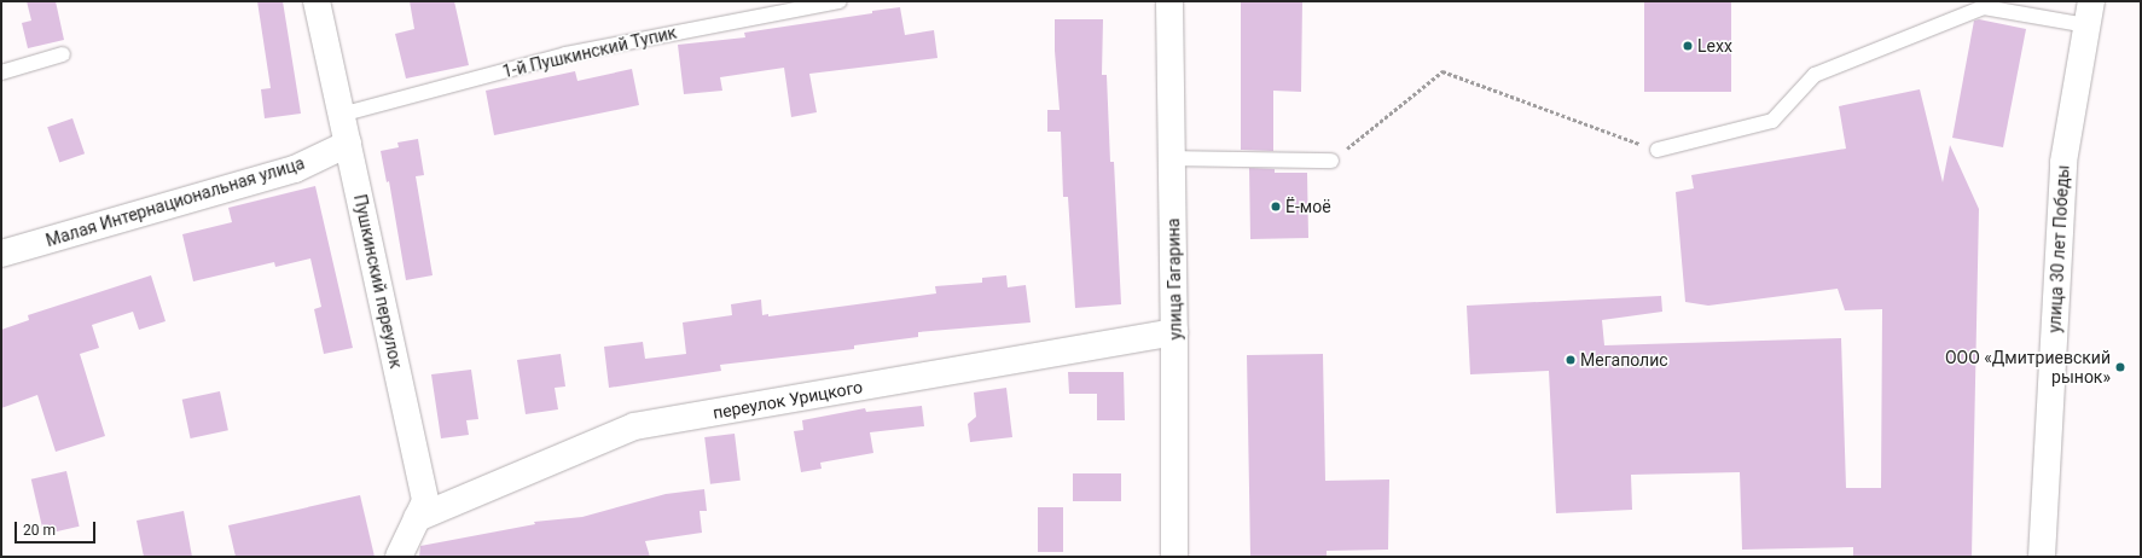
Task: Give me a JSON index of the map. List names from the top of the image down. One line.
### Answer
{"streets":{"street":["Малая Интернациональная улица","улица 30 лет Победы","улица Гагарина","Пушкинский переулок","переулок Урицкого"],"lane":["1-й Пушкинский Тупик"]},"crossings":[["1-й Пушкинский Тупик","Пушкинский переулок"],["Малая Интернациональная улица","Пушкинский переулок"],["улица Гагарина","переулок Урицкого"],["Пушкинский переулок","переулок Урицкого"]],"places":["Lexx","Ё-моё","Мегаполис","ООО «Дмитриевский рынок»"],"scale_bar":"20 m"}
